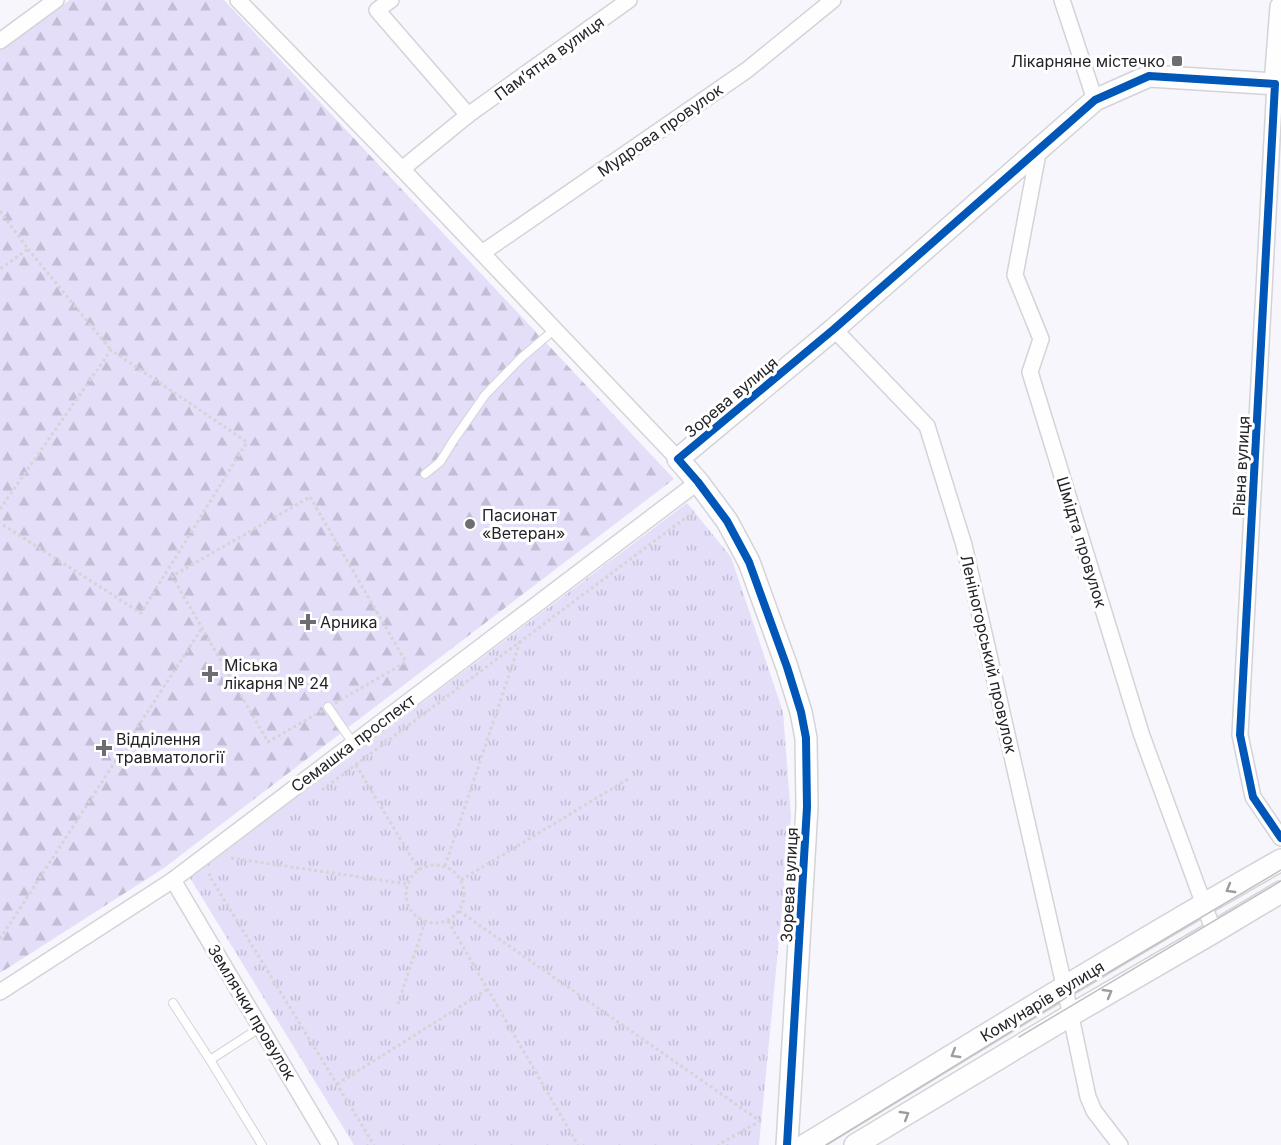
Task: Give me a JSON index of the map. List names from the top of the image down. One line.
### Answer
{"streets":{"street":["Пам’ятна вулиця","Мудрова провулок","Зорева вулиця","Рівна вулиця","Шмідта провулок","Леніногорський провулок","Семашка проспект","Комунарів вулиця","Землячки провулок"]},"crossings":[["Зорева вулиця","Рівна вулиця"],["Зорева вулиця","Шмідта провулок"],["Зорева вулиця","Леніногорський провулок"],["Зорева вулиця","Семашка проспект"],["Шмідта провулок","Комунарів вулиця"],["Леніногорський провулок","Комунарів вулиця"],["Семашка проспект","Землячки провулок"]],"places":{"transit":["Лікарняне містечко"],"other":["Пасионат «Ветеран»"],"health":["Арника","Міська лікарня № 24","Відділення травматології"]}}
